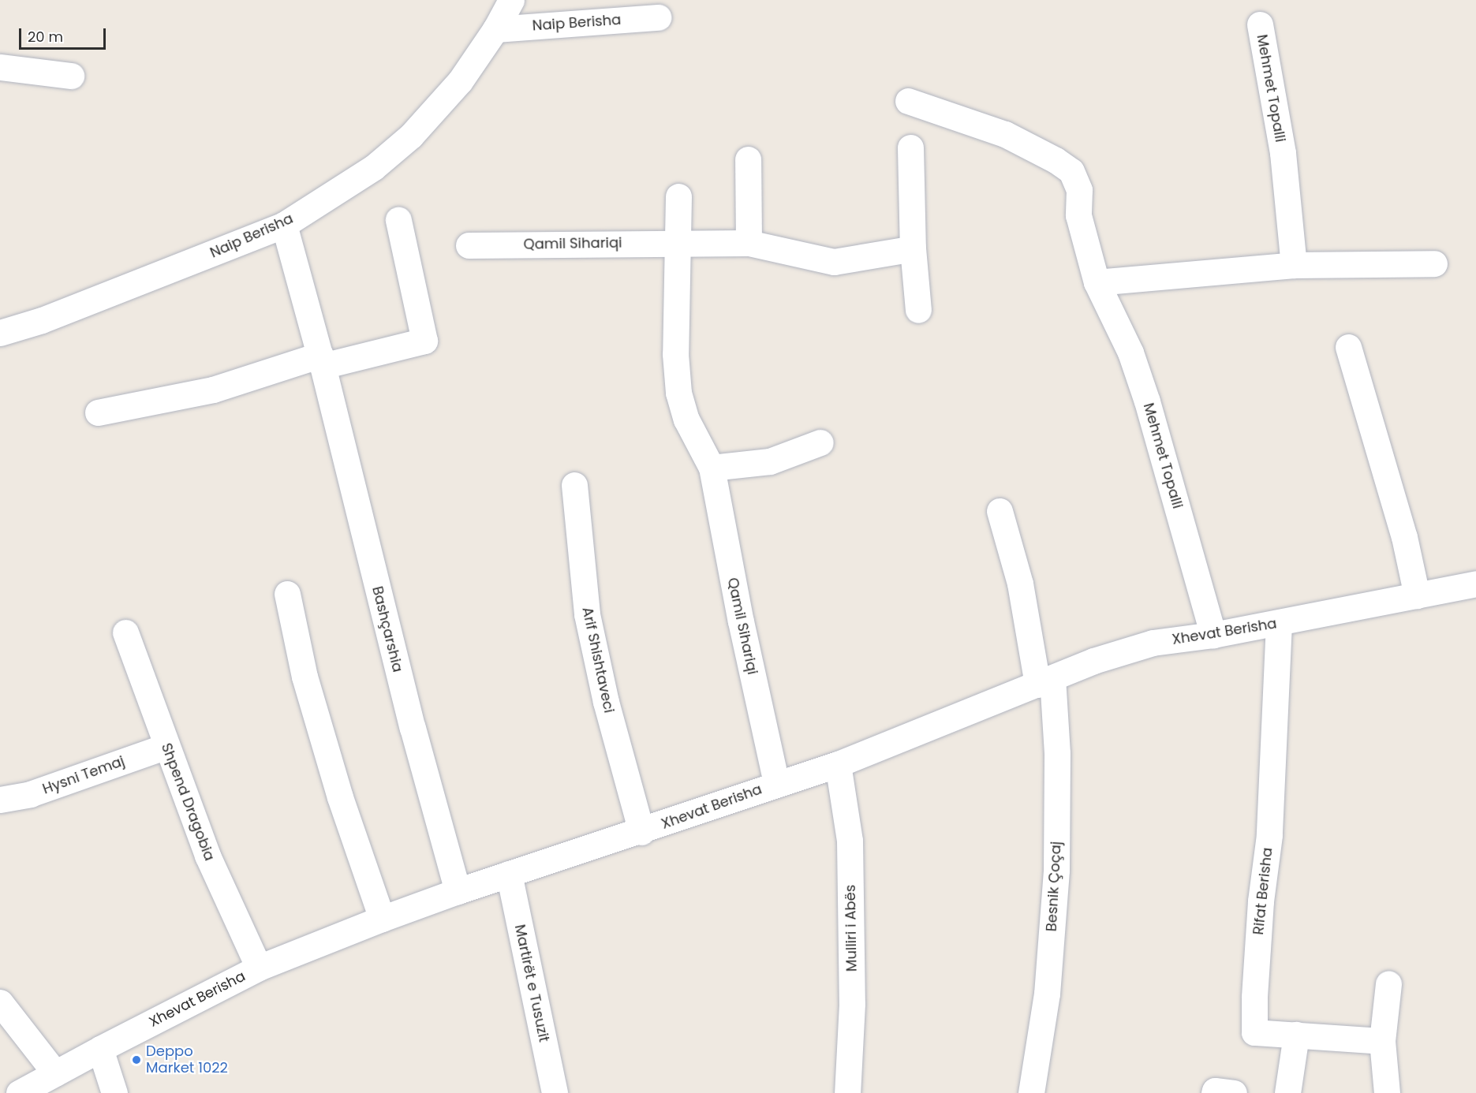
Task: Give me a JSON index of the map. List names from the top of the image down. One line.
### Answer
{"streets":{"street":["Naip Berisha","Mehmet Topalli","Qamil Sihariqi","Bashçarshia","Xhevat Berisha","Arif Shishtaveci","Hysni Temaj","Shpend Dragobia","Besnik Çoçaj","Rifat Berisha","Mulliri i Abës","Martirët e Tusuzit"]},"crossings":[["Naip Berisha","Bashçarshia"],["Mehmet Topalli","Xhevat Berisha"],["Qamil Sihariqi","Xhevat Berisha"],["Bashçarshia","Xhevat Berisha"],["Xhevat Berisha","Arif Shishtaveci"],["Xhevat Berisha","Shpend Dragobia"],["Xhevat Berisha","Besnik Çoçaj"],["Xhevat Berisha","Rifat Berisha"],["Xhevat Berisha","Mulliri i Abës"],["Xhevat Berisha","Martirët e Tusuzit"],["Hysni Temaj","Shpend Dragobia"]],"places":["Deppo Market 1022"],"scale_bar":"20 m"}
